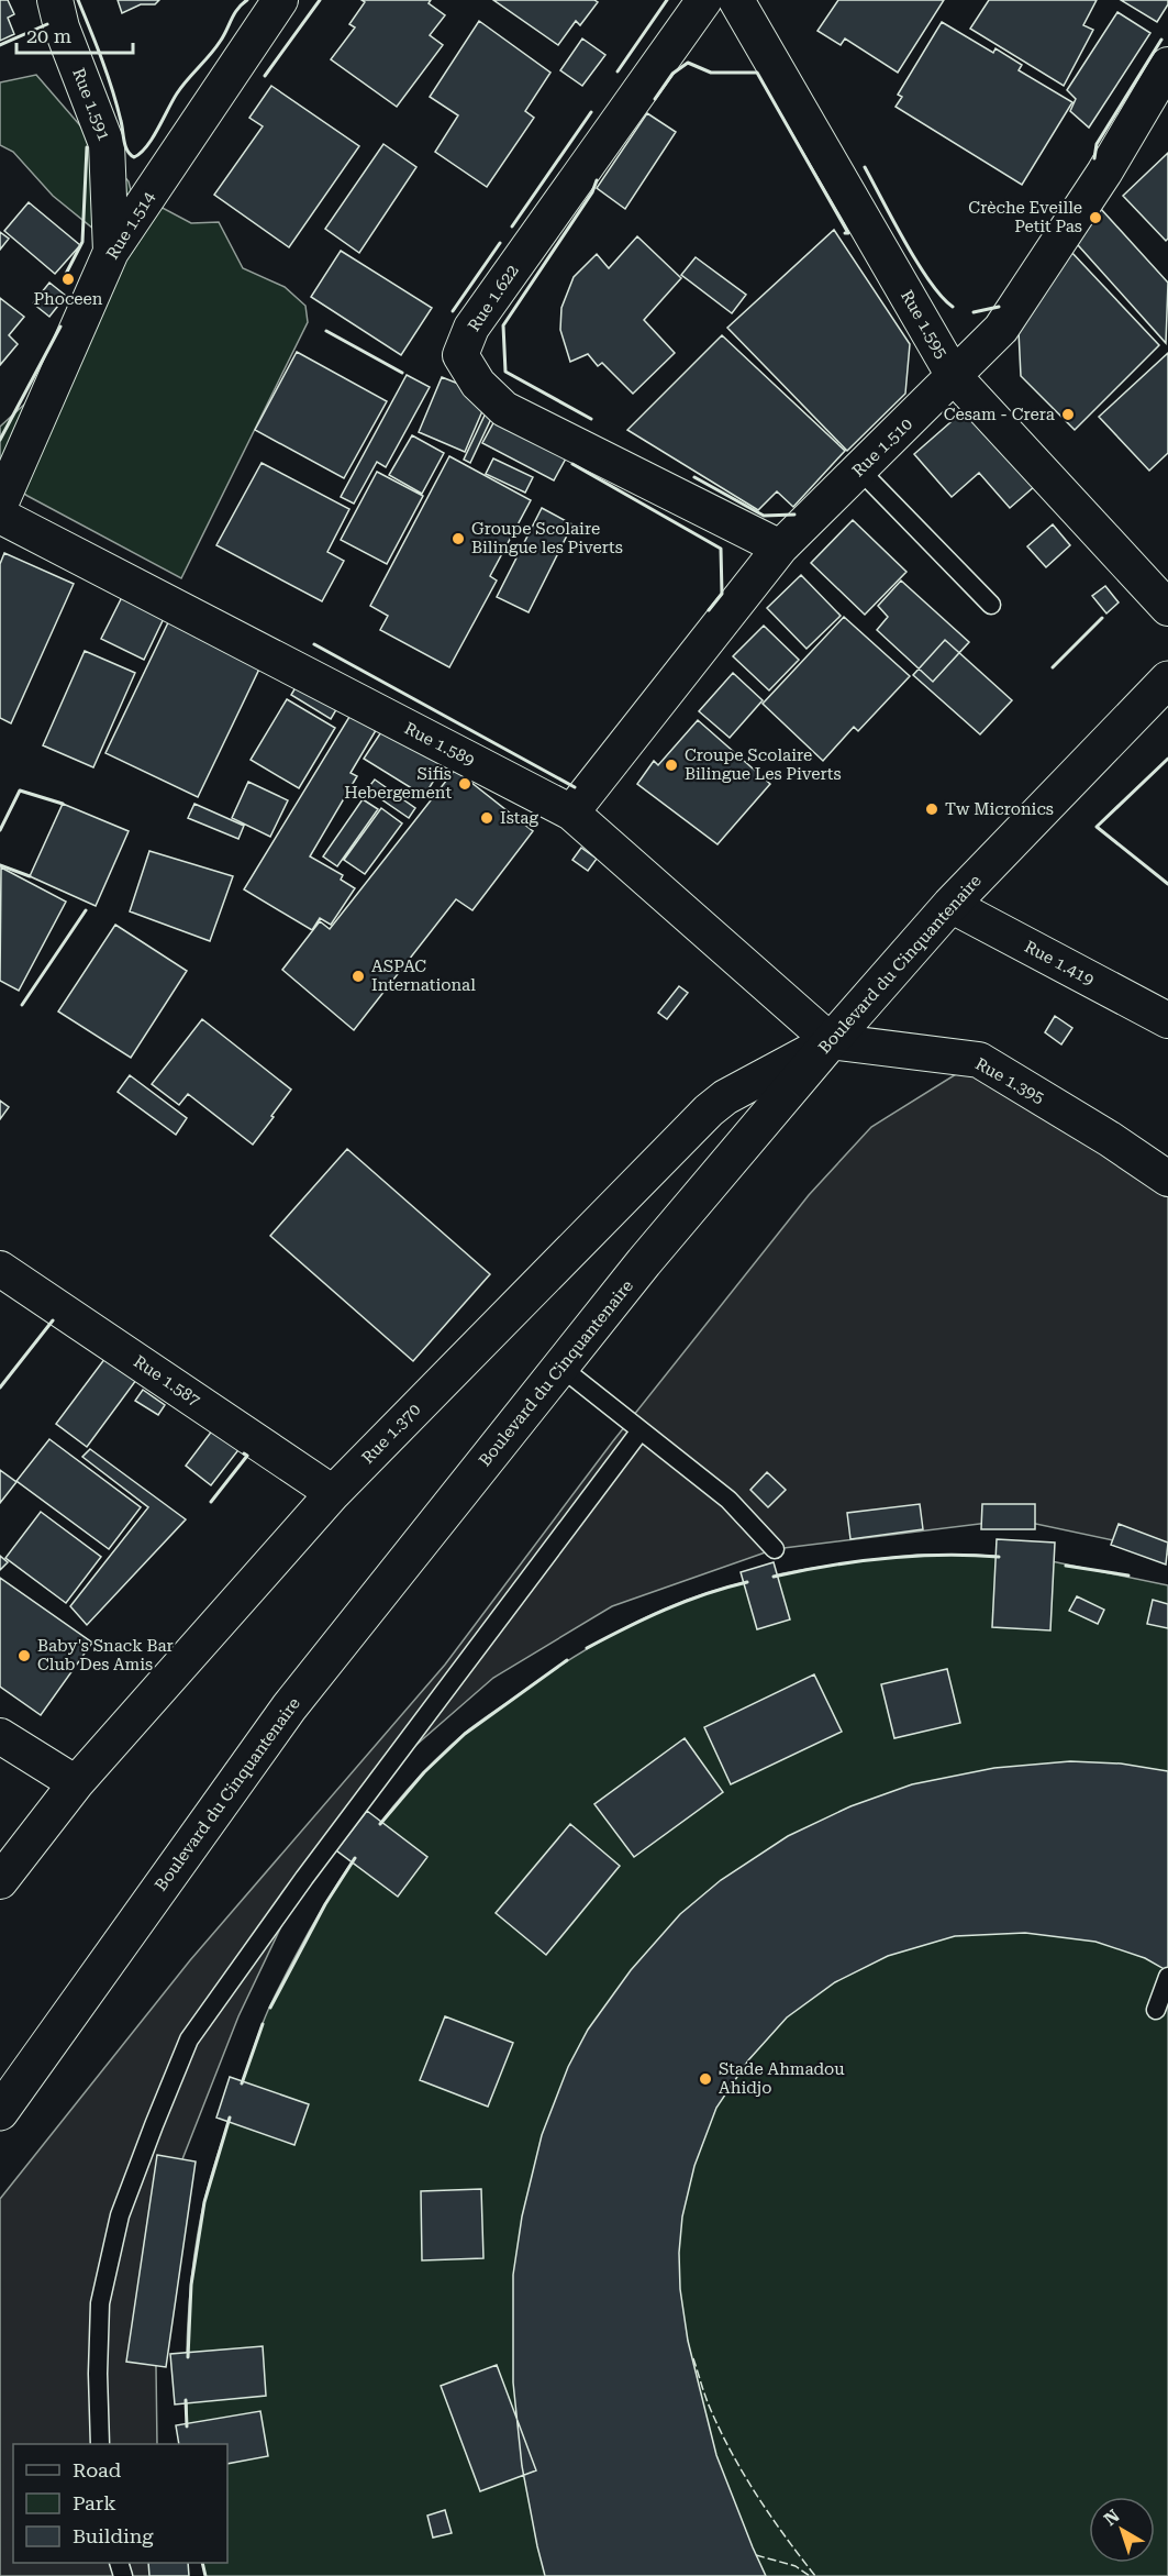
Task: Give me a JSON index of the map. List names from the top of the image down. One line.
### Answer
{"streets":{"main road":["Boulevard du Cinquantenaire"],"street":["Rue 1.591","Rue 1.514","Rue 1.622","Rue 1.595","Rue 1.510","Rue 1.589","Rue 1.419","Rue 1.395","Rue 1.587","Rue 1.370"]},"crossings":[["Rue 1.591","Rue 1.514"],["Rue 1.622","Rue 1.510"],["Rue 1.595","Rue 1.510"],["Rue 1.510","Rue 1.589"],["Rue 1.589","Boulevard du Cinquantenaire"],["Rue 1.589","Rue 1.395"],["Rue 1.589","Rue 1.370"],["Rue 1.419","Boulevard du Cinquantenaire"],["Boulevard du Cinquantenaire","Rue 1.395"],["Boulevard du Cinquantenaire","Rue 1.370"],["Rue 1.395","Rue 1.370"],["Rue 1.587","Rue 1.370"]],"places":["Crèche Eveille Petit Pas","Phoceen","Cesam - Crera","Groupe Scolaire Bilingue les Piverts","Croupe Scolaire Bilingue Les Piverts","Sifis Hebergement","Tw Micronics","Istag","ASPAC International","Baby's Snack Bar Club Des Amis","Stade Ahmadou Ahidjo"],"legend":["Road","Park","Building"],"scale_bar":"20 m","north":"top left"}
